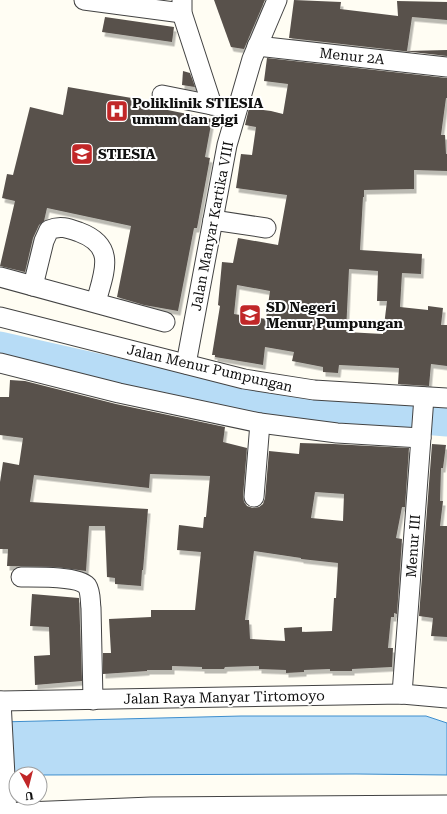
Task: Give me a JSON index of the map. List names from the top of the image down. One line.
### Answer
{"streets":{"street":["Menur 2A","Jalan Manyar Kartika VIII","Jalan Menur Pumpungan","Menur III","Jalan Raya Manyar Tirtomoyo"]},"crossings":[["Menur 2A","Jalan Manyar Kartika VIII"],["Jalan Manyar Kartika VIII","Jalan Menur Pumpungan"],["Jalan Menur Pumpungan","Menur III"],["Menur III","Jalan Raya Manyar Tirtomoyo"]],"places":{"hospital":["Poliklinik STIESIA umum dan gigi"],"school or university":["STIESIA","SD Negeri Menur Pumpungan"]},"north":"bottom"}
